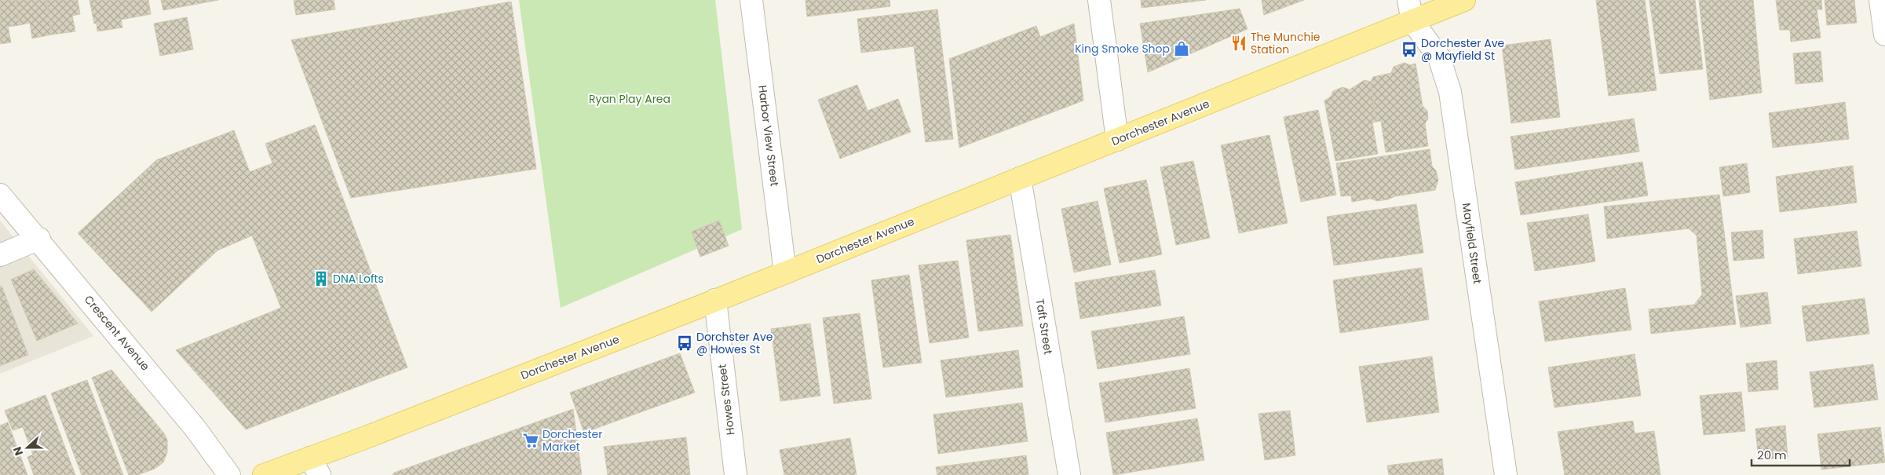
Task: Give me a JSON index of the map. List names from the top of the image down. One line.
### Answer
{"streets":{"main road":["Dorchester Avenue"],"street":["Harbor View Street","Mayfield Street","Taft Street","Crescent Avenue","Howes Street"]},"crossings":[["Dorchester Avenue","Harbor View Street"],["Dorchester Avenue","Mayfield Street"],["Dorchester Avenue","Taft Street"],["Dorchester Avenue","Howes Street"]],"parks":["Ryan Play Area"],"places":{"restaurant":["The Munchie Station"],"shop":["King Smoke Shop"],"bus stop":["Dorchester Ave @ Mayfield St","Dorchster Ave @ Howes St"],"building":["DNA Lofts"],"supermarket":["Dorchester Market"]},"scale_bar":"20 m","north":"left"}
